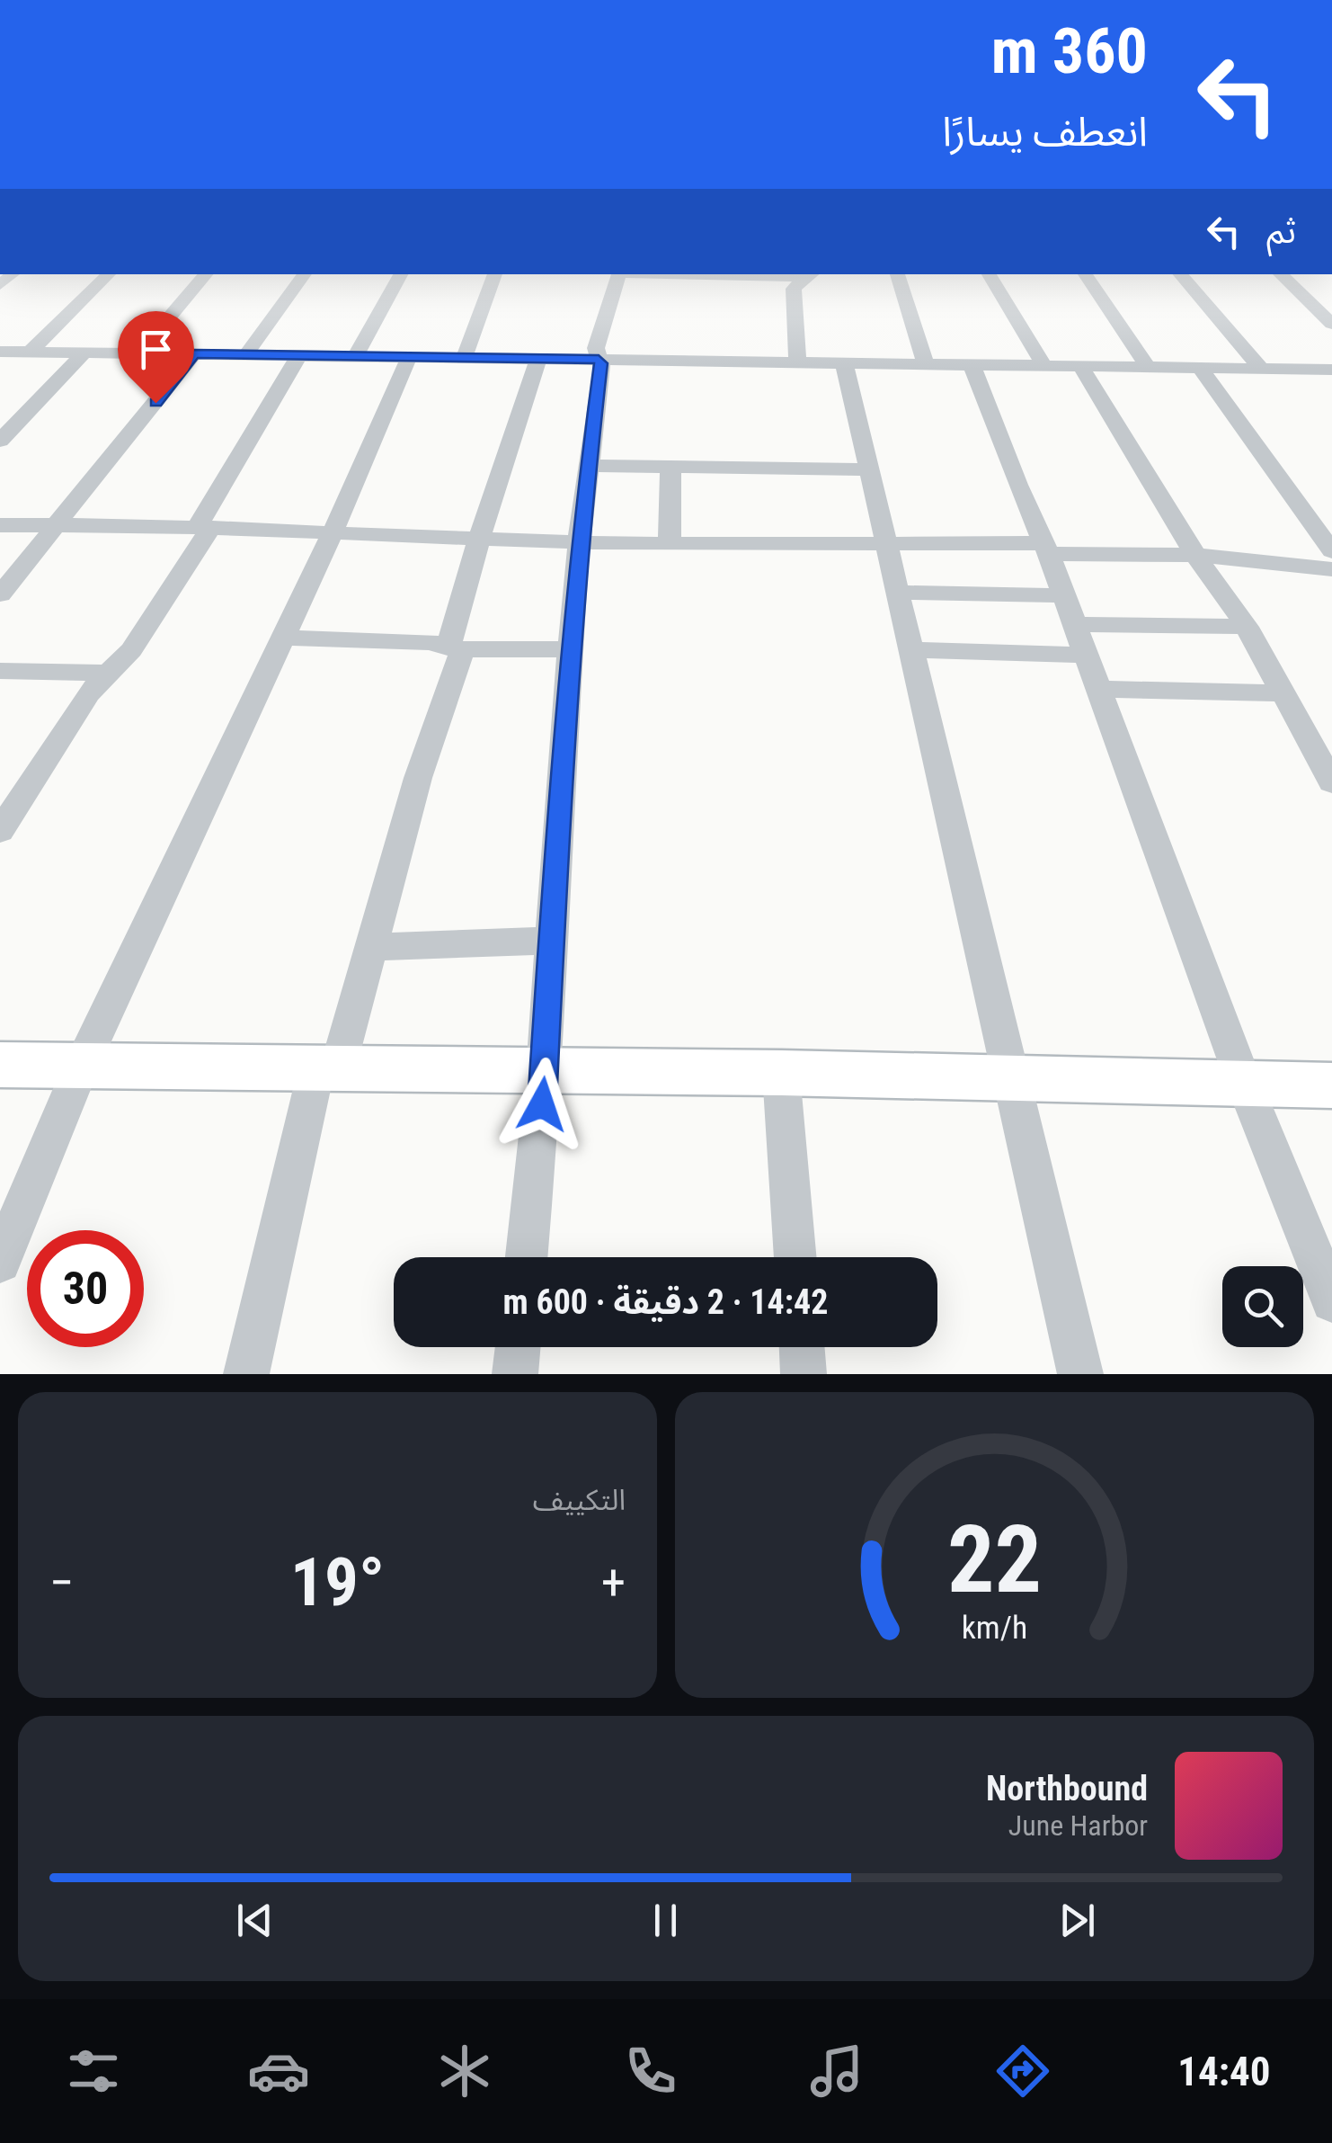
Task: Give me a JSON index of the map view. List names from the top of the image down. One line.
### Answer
{"page":{"turn":["360 m","انعطف يسارًا"],"then":"ثم","limit":"30","trip":"14:42 · 2 دقيقة · 600 m","tile":"التكييف","heat":["−","19°","+"],"song":["Northbound","June Harbor"],"tabs":"14:40","gauge":["22","km/h"]}}
